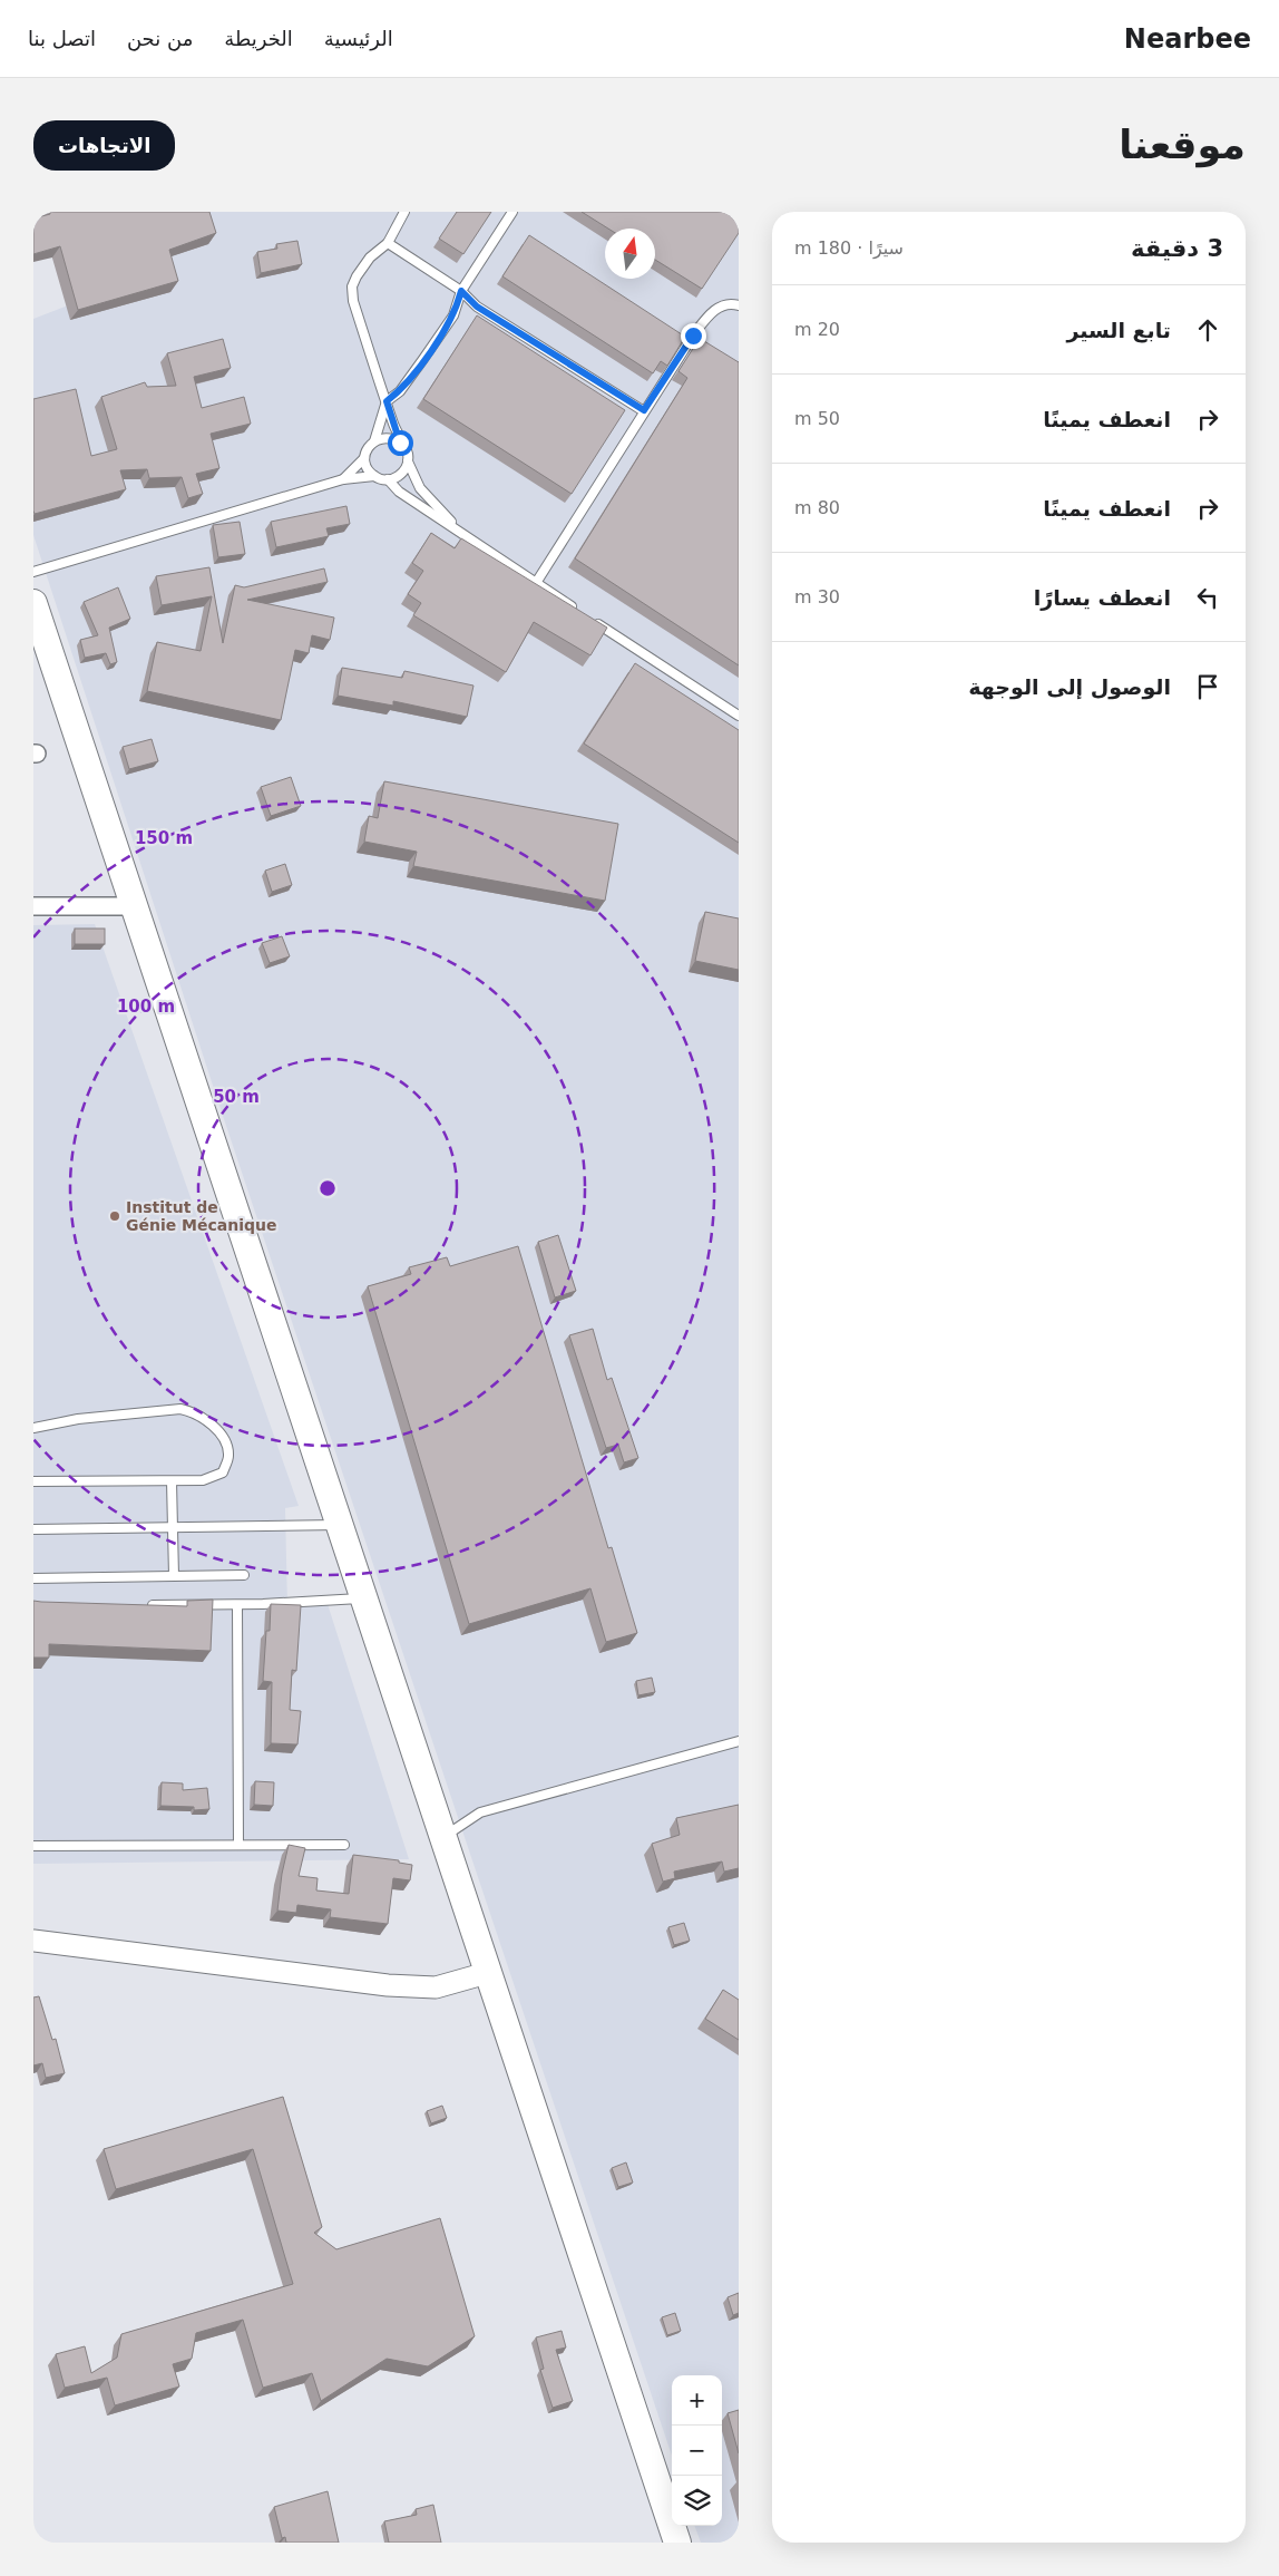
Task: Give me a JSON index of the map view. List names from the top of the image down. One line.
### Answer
{"places":["Institut de Génie Mécanique"],"north":"top","page":{"header":"Nearbee","nav":["الرئيسية","الخريطة","من نحن","اتصل بنا"],"buttons":"الاتجاهات","title":"موقعنا","heading":["3 دقيقة","سيرًا · 180 m"],"list":[["تابع السير","20 m"],["انعطف يمينًا","50 m"],["انعطف يمينًا","80 m"],["انعطف يسارًا","30 m"],"الوصول إلى الوجهة"],"map_buttons":["+","−"]},"rings":["150 m","100 m","50 m"]}
